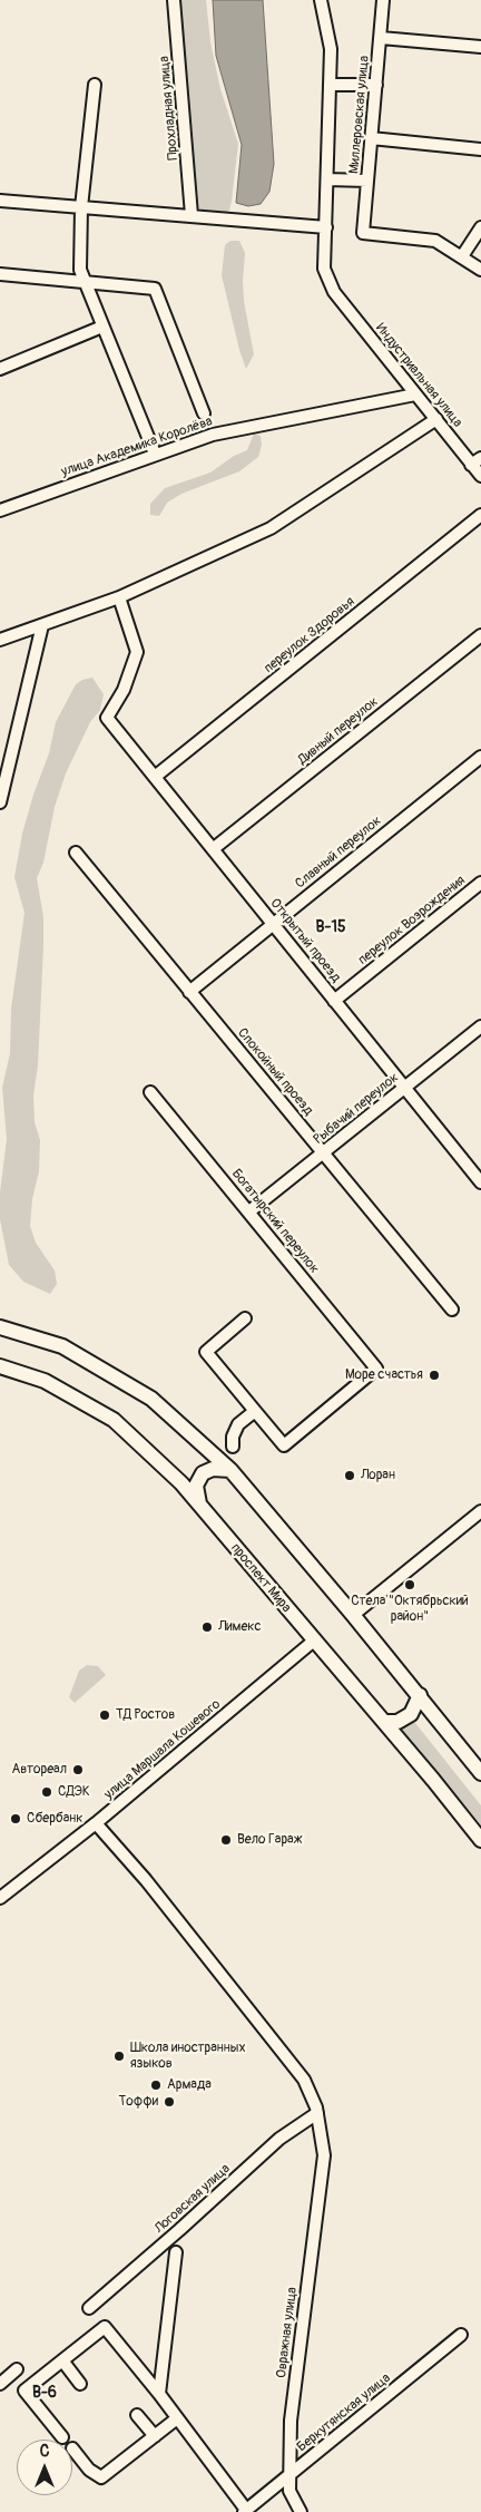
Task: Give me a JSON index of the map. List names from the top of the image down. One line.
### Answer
{"streets":{"main road":["проспект Мира"],"street":["Прохладная улица","Миллеровская улица","Индустриальная улица","улица Академика Королёва","переулок Здоровья","Дивный переулок","Славный переулок","переулок Возрождения","Открытый проезд","Спокойный проезд","Рыбачий переулок","Богатырский переулок","улица Маршала Кошевого","Логовская улица","Овражная улица","Беркутянская улица"]},"crossings":[["Индустриальная улица","улица Академика Королёва"],["переулок Здоровья","Открытый проезд"],["Дивный переулок","Открытый проезд"],["Славный переулок","Открытый проезд"],["Славный переулок","Спокойный проезд"],["переулок Возрождения","Открытый проезд"],["Открытый проезд","Рыбачий переулок"],["Спокойный проезд","Рыбачий переулок"],["Рыбачий переулок","Богатырский переулок"],["проспект Мира","улица Маршала Кошевого"],["улица Маршала Кошевого","Овражная улица"],["Логовская улица","Овражная улица"],["Овражная улица","Беркутянская улица"]],"districts":["В-15","В-6"],"places":["Море счастья","Лоран","Стела \"Октябрьский район\"","Лимекс","ТД Ростов","Автореал","СДЭК","Сбербанк","Вело Гараж","Школа иностранных языков","Армада","Тоффи"],"north":"top"}
